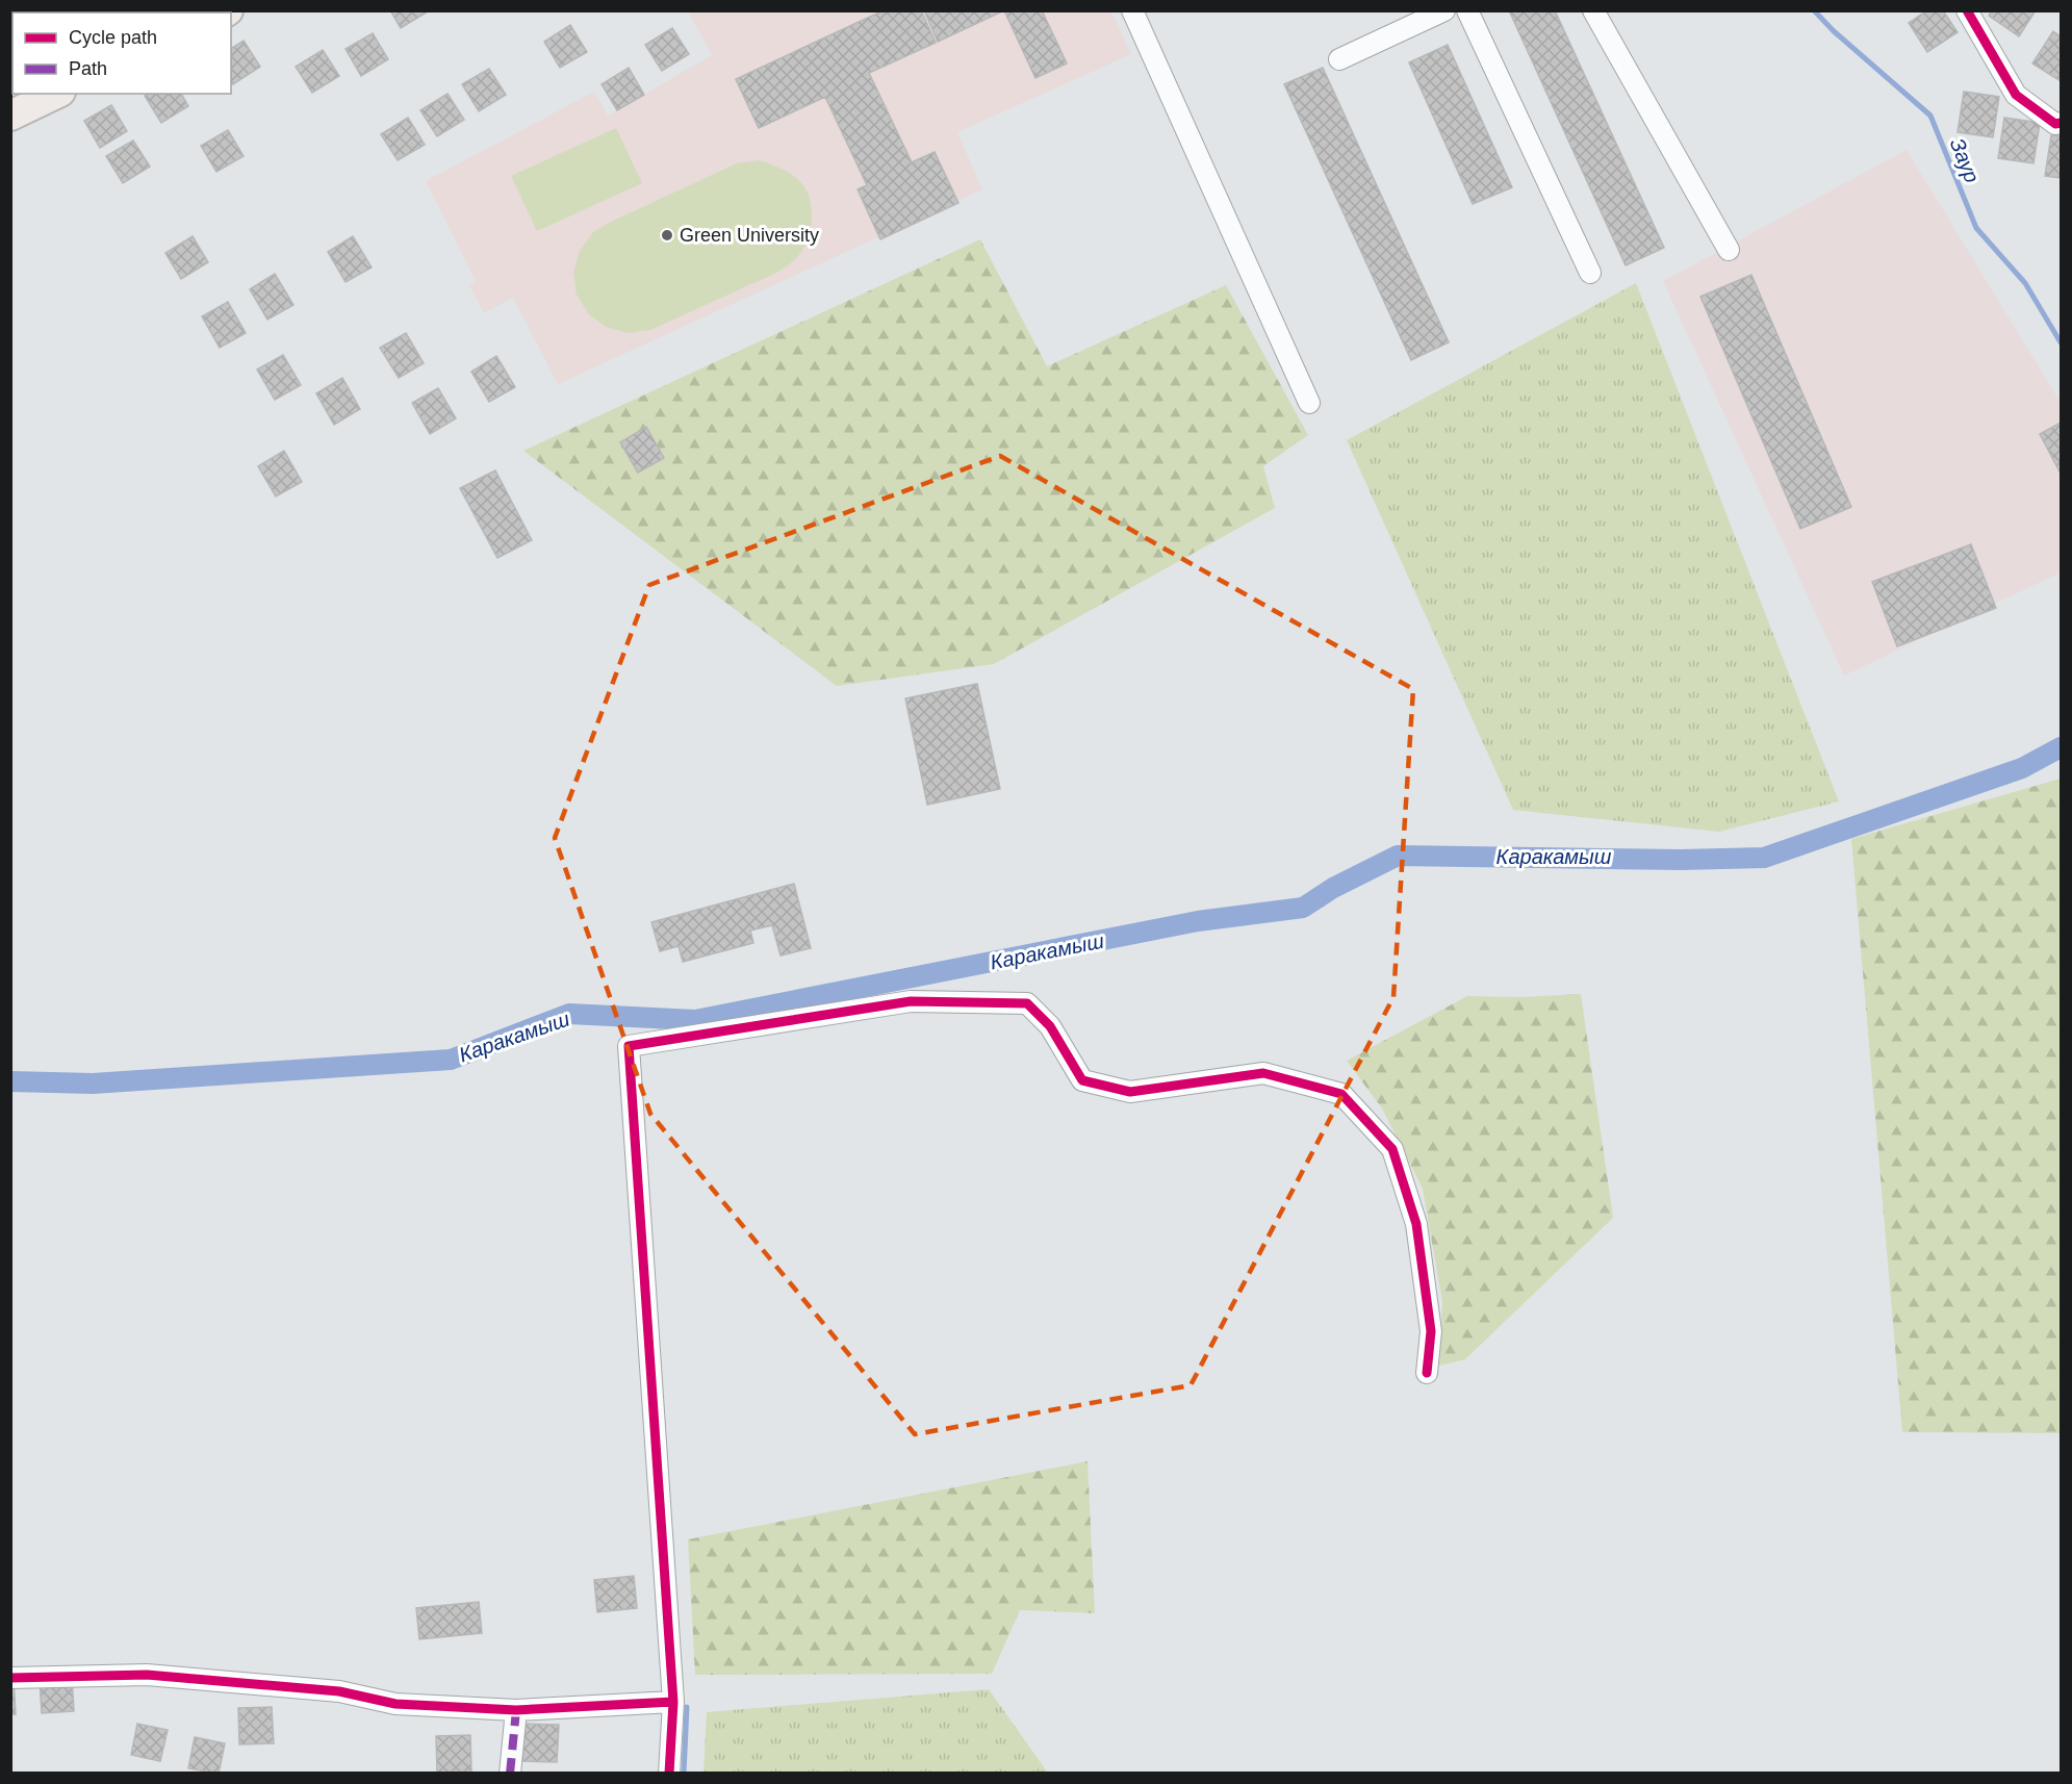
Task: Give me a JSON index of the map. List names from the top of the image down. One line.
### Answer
{"water":["Заур","Каракамыш"],"places":["Green University"],"legend":["Cycle path","Path"]}
